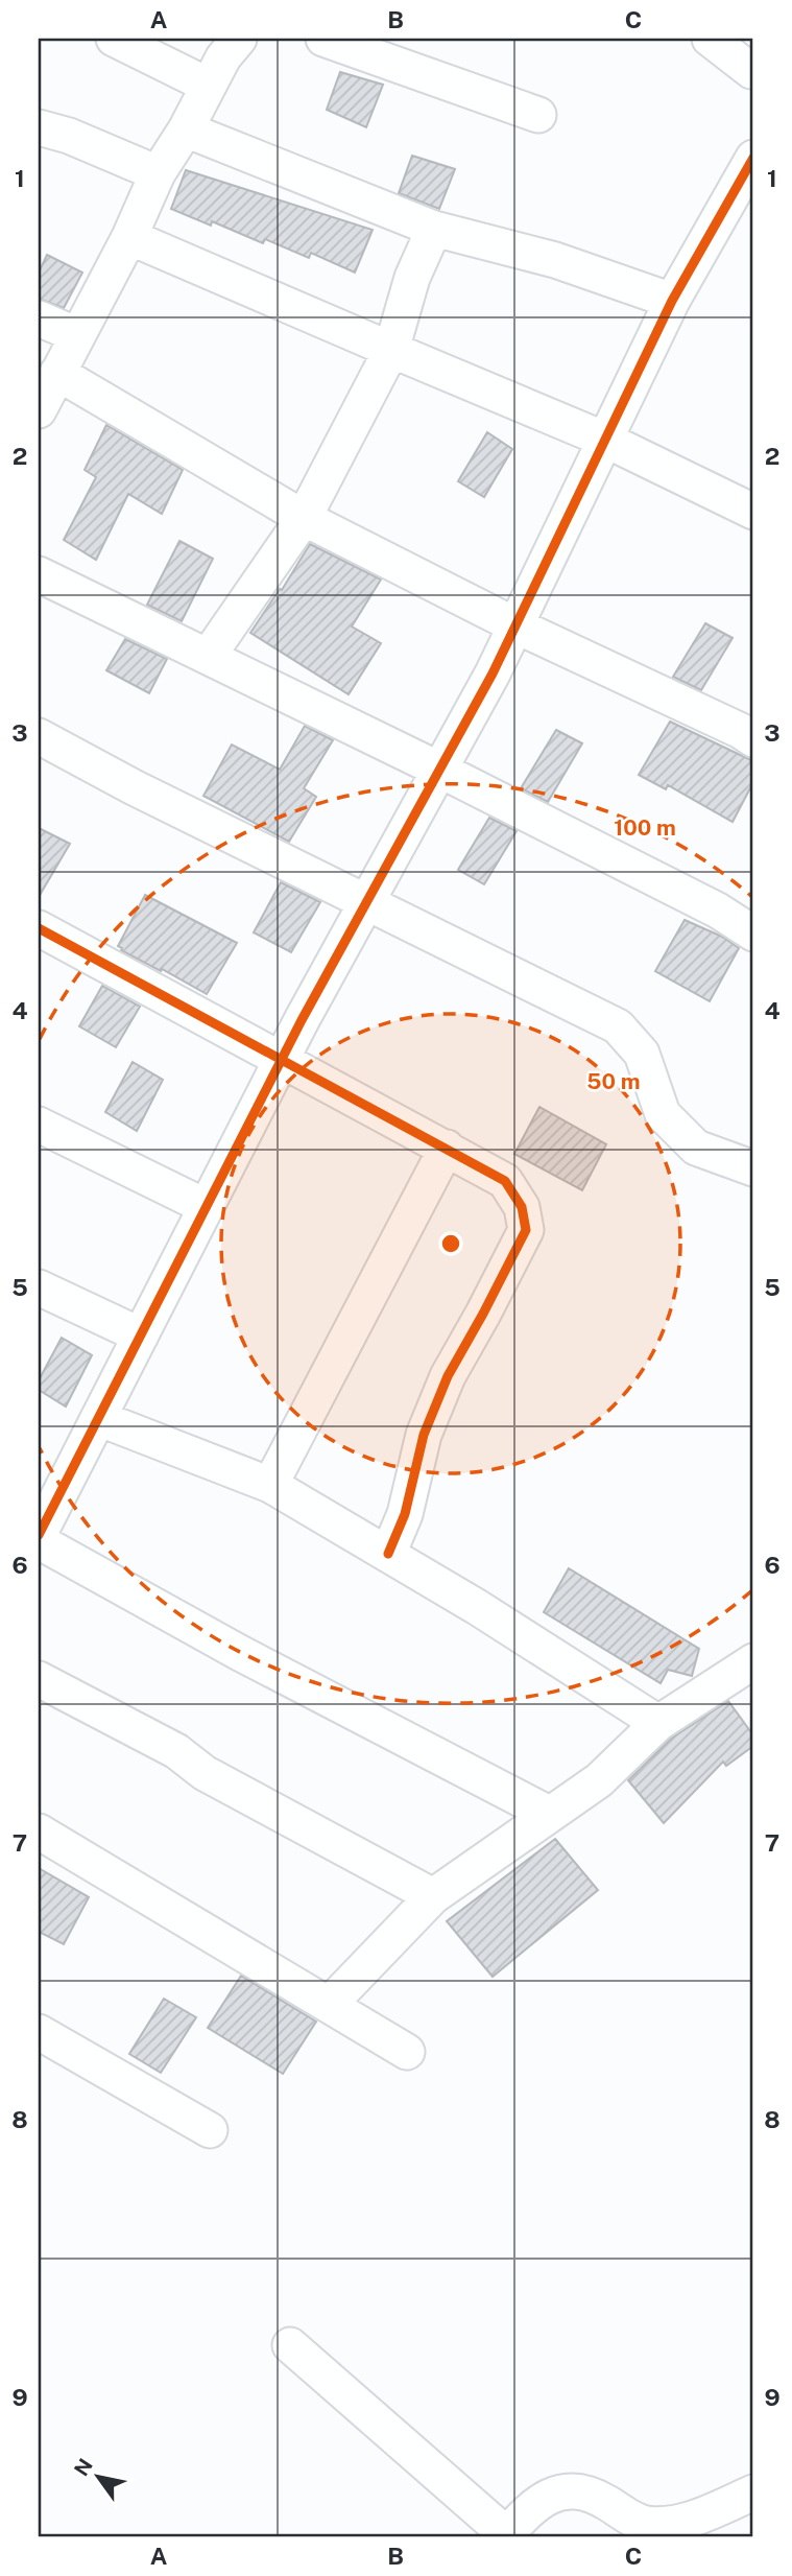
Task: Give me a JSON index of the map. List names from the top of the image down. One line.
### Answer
{"north":"top left","grid":{"columns":["A","B","C"],"rows":["1","2","3","4","5","6","7","8","9"]},"rings":["100 m","50 m"]}
